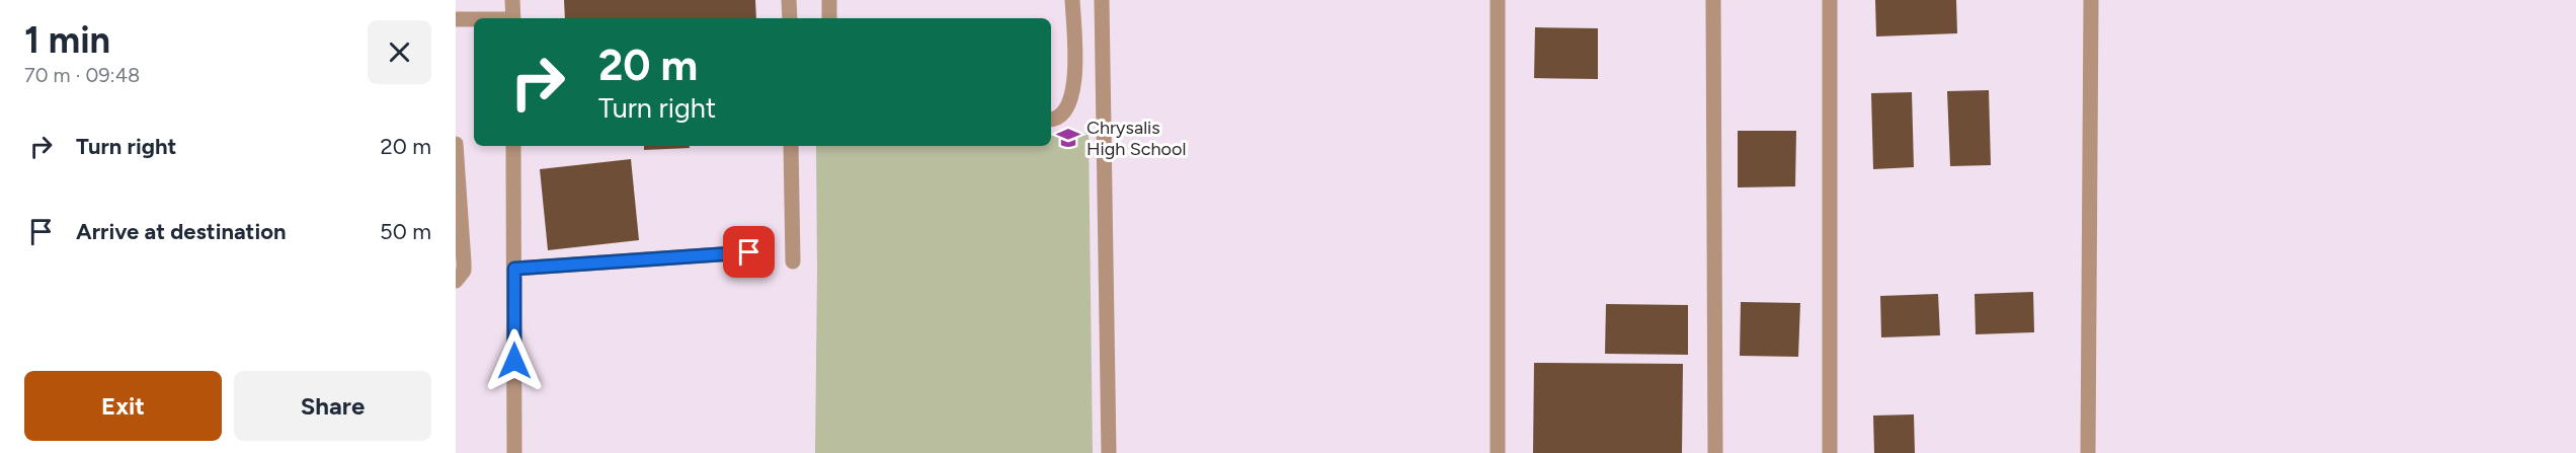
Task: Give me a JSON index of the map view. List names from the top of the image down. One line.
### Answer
{"places":{"school or university":["Chrysalis High School"]},"page":{"heading":["1 min","70 m · 09:48"],"turn":["20 m","Turn right"],"list":[{"name":"Turn right","value":"20 m"},{"name":"Arrive at destination","value":"50 m"}],"buttons":["Exit","Share"]}}
